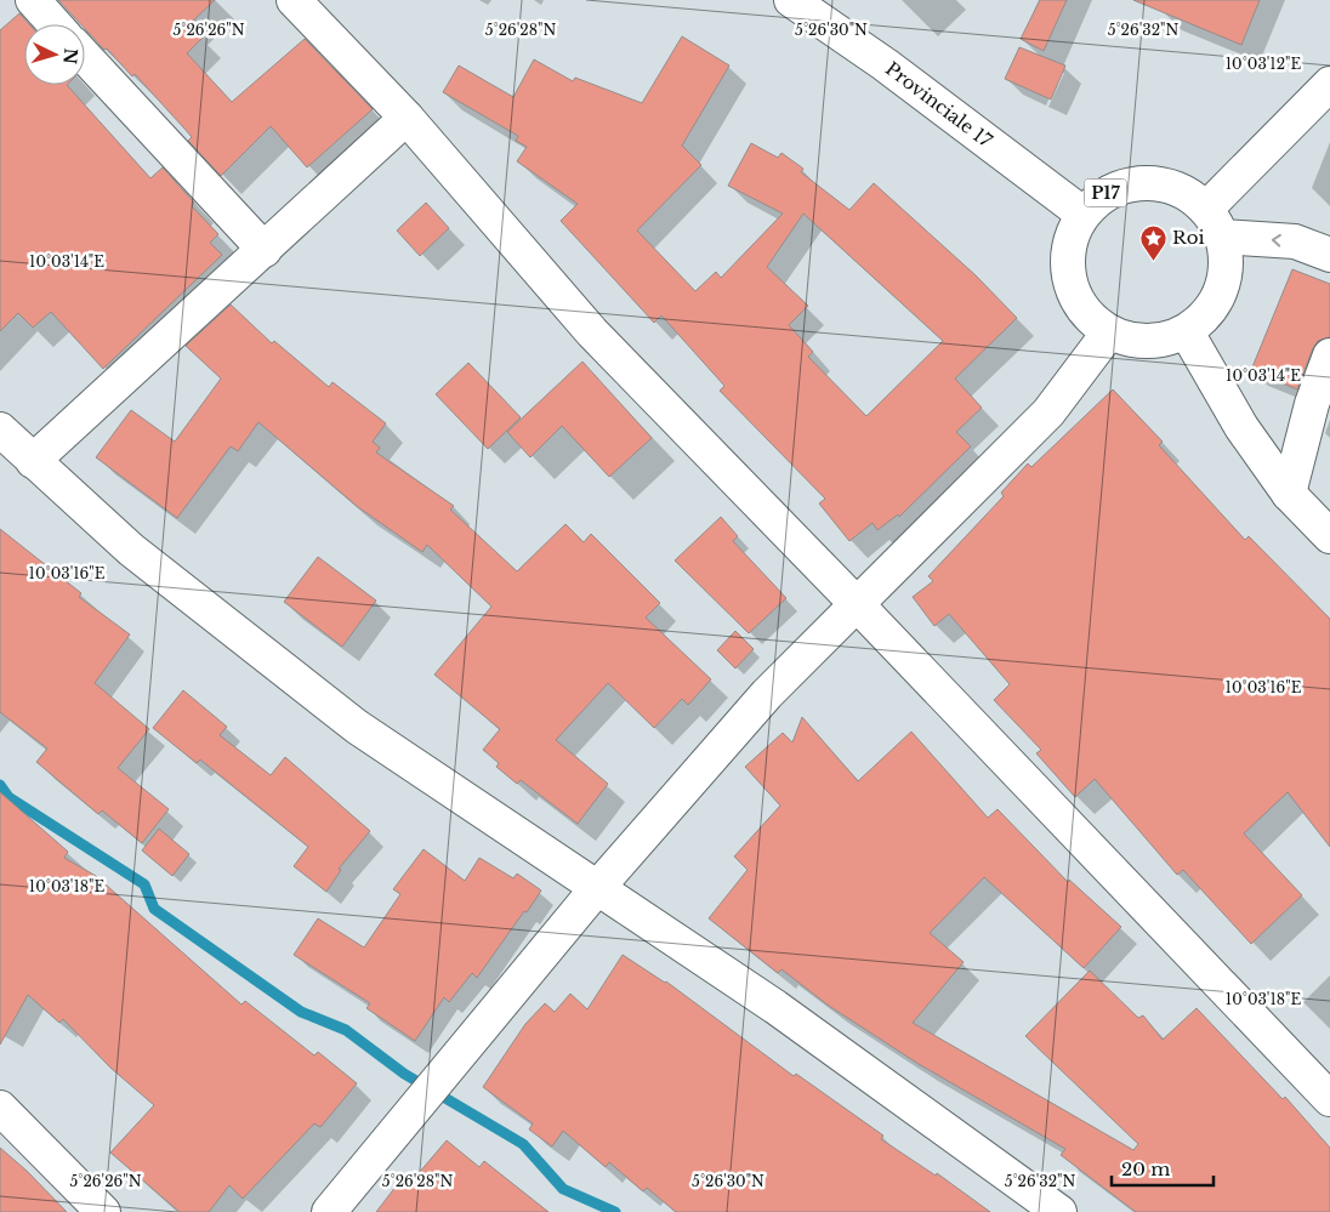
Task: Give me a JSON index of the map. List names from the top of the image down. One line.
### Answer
{"streets":{"street":["Provinciale 17","P17"]},"crossings":[["Provinciale 17","P17"]],"places":{"place":["Roi"]},"scale_bar":"20 m","north":"right","coordinates":["5°26'26\"N","5°26'28\"N","5°26'30\"N","5°26'32\"N","10°03'12\"E","10°03'14\"E","10°03'16\"E","10°03'18\"E"]}
